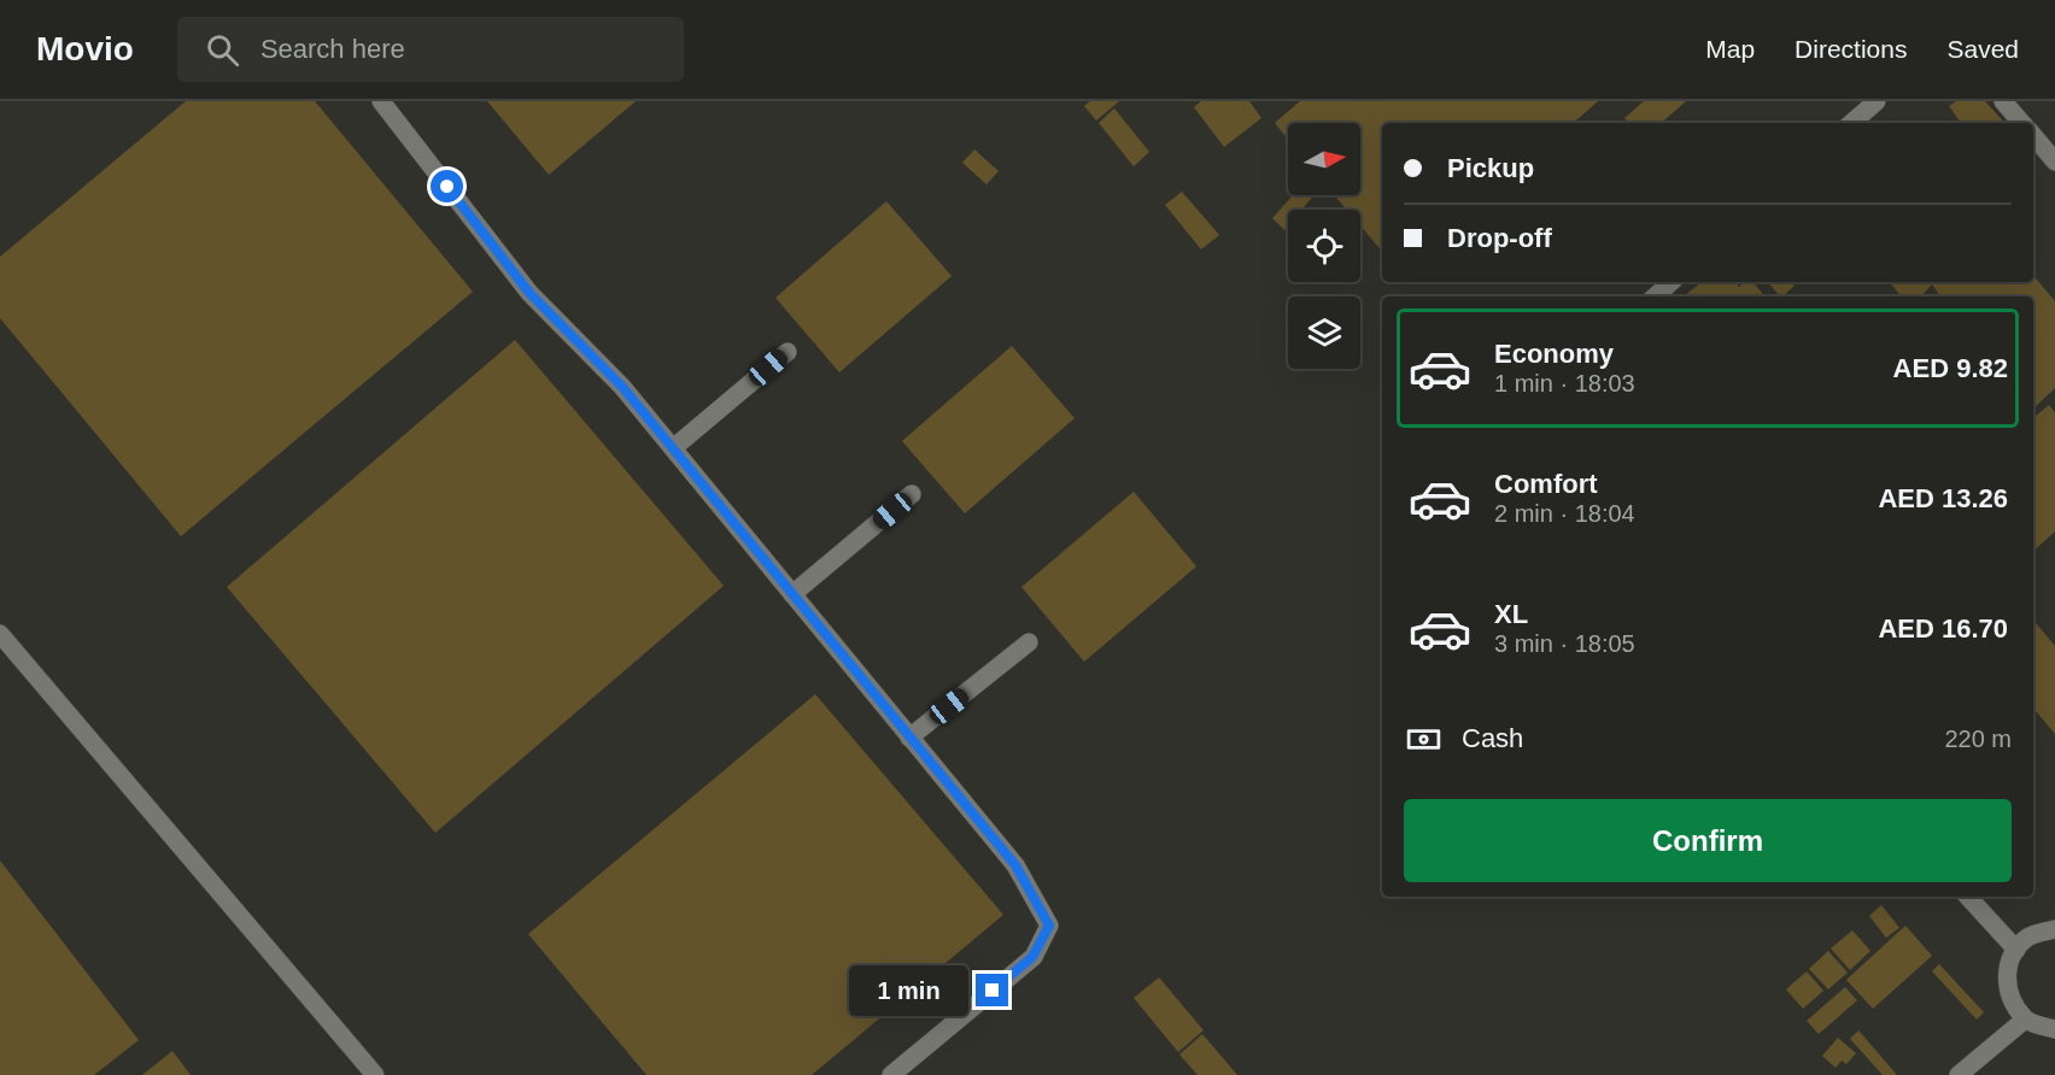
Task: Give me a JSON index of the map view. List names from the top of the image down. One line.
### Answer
{"north":"right","page":{"header":"Movio","search":"Search here","nav":["Map","Directions","Saved"],"banner":["Pickup","Drop-off"],"list":[{"name":"Economy","note":"1 min · 18:03","value":"AED 9.82"},{"name":"Comfort","note":"2 min · 18:04","value":"AED 13.26"},{"name":"XL","note":"3 min · 18:05","value":"AED 16.70"}],"pay":["Cash","220 m"],"buttons":"Confirm","bubble":"1 min"}}
